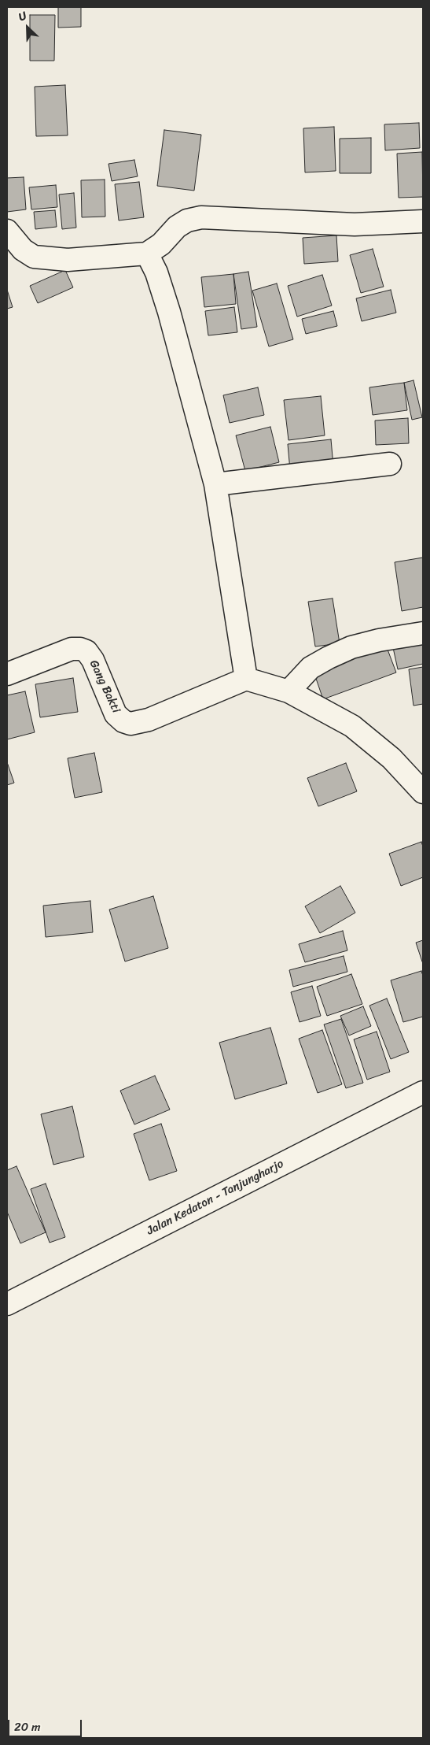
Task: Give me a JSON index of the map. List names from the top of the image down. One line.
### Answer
{"streets":{"street":["Gang Bakti","Jalan Kedaton - Tanjungharjo"]},"scale_bar":"20 m","north":"top left"}
